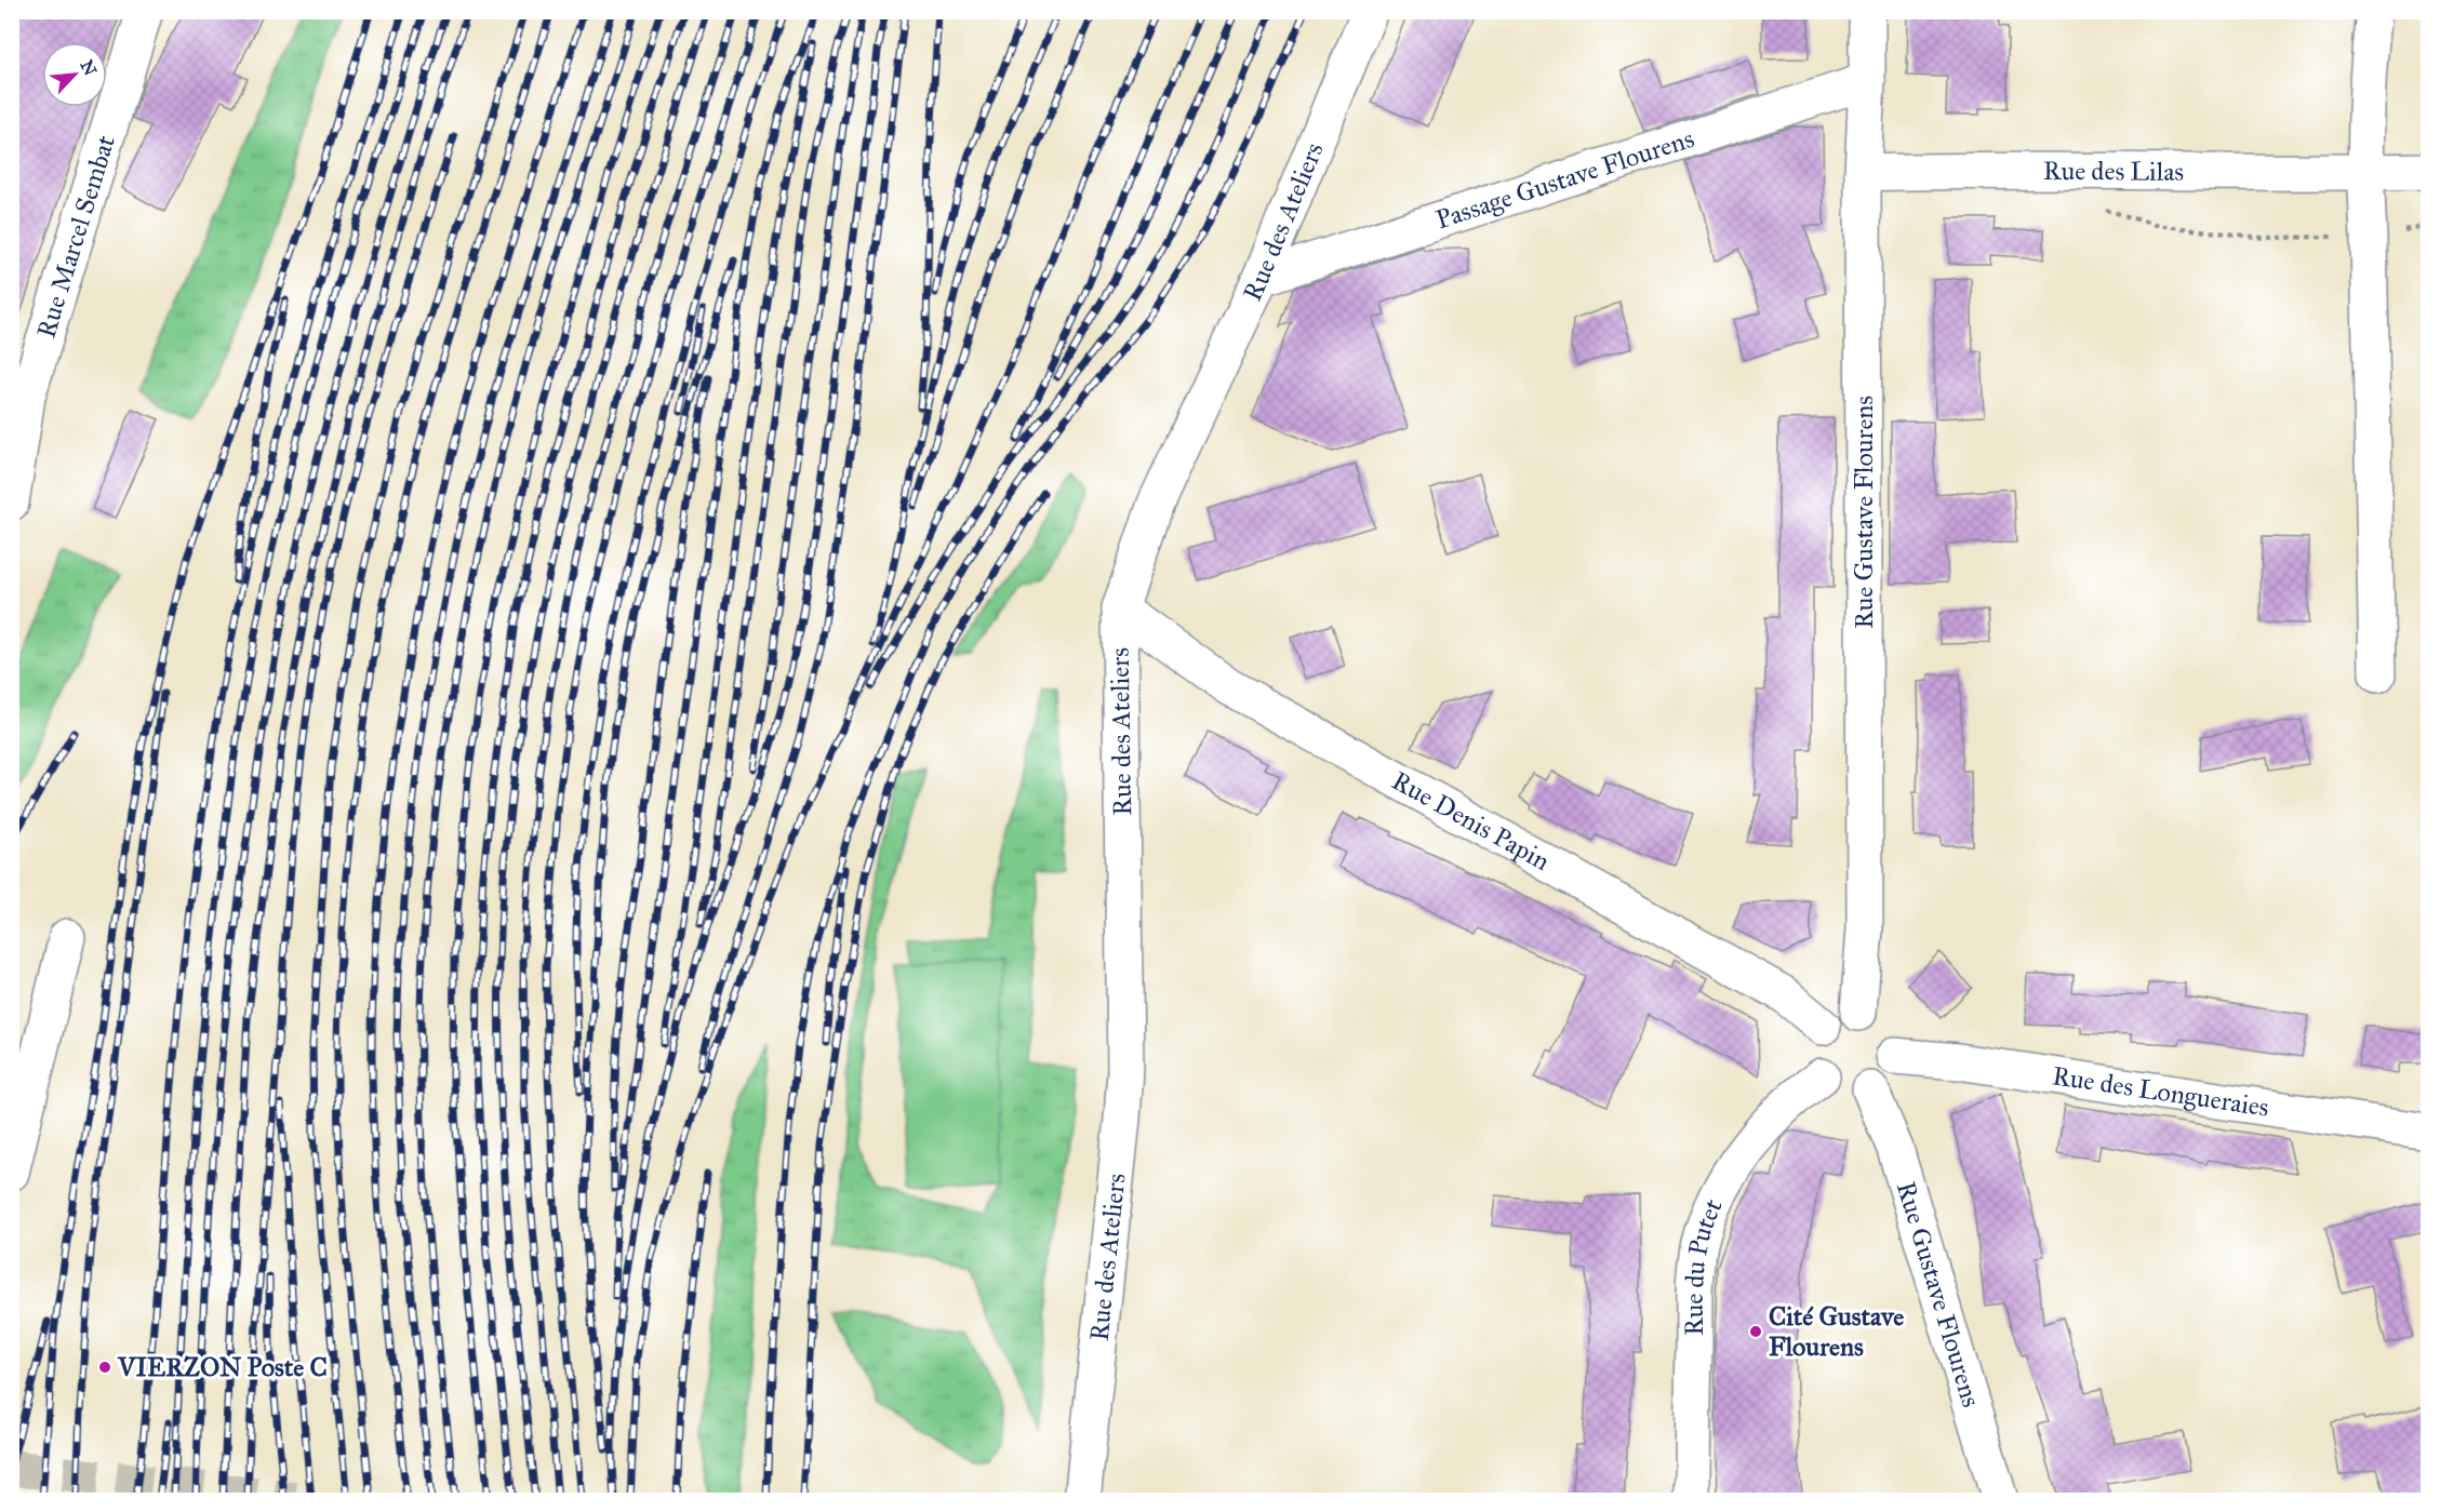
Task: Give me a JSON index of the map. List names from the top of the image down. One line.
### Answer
{"streets":{"street":["Rue des Lilas","Passage Gustave Flourens","Rue des Ateliers","Rue Marcel Sembat","Rue Gustave Flourens","Rue Denis Papin","Rue des Longueraies","Rue du Putet"]},"crossings":[["Rue des Lilas","Rue Gustave Flourens"],["Passage Gustave Flourens","Rue des Ateliers"],["Passage Gustave Flourens","Rue Gustave Flourens"],["Rue des Ateliers","Rue Denis Papin"],["Rue Gustave Flourens","Rue Denis Papin"],["Rue Gustave Flourens","Rue des Longueraies"],["Rue Gustave Flourens","Rue du Putet"],["Rue Denis Papin","Rue des Longueraies"],["Rue Denis Papin","Rue du Putet"],["Rue des Longueraies","Rue du Putet"]],"places":["Cité Gustave Flourens","VIERZON Poste C"],"north":"top right"}
